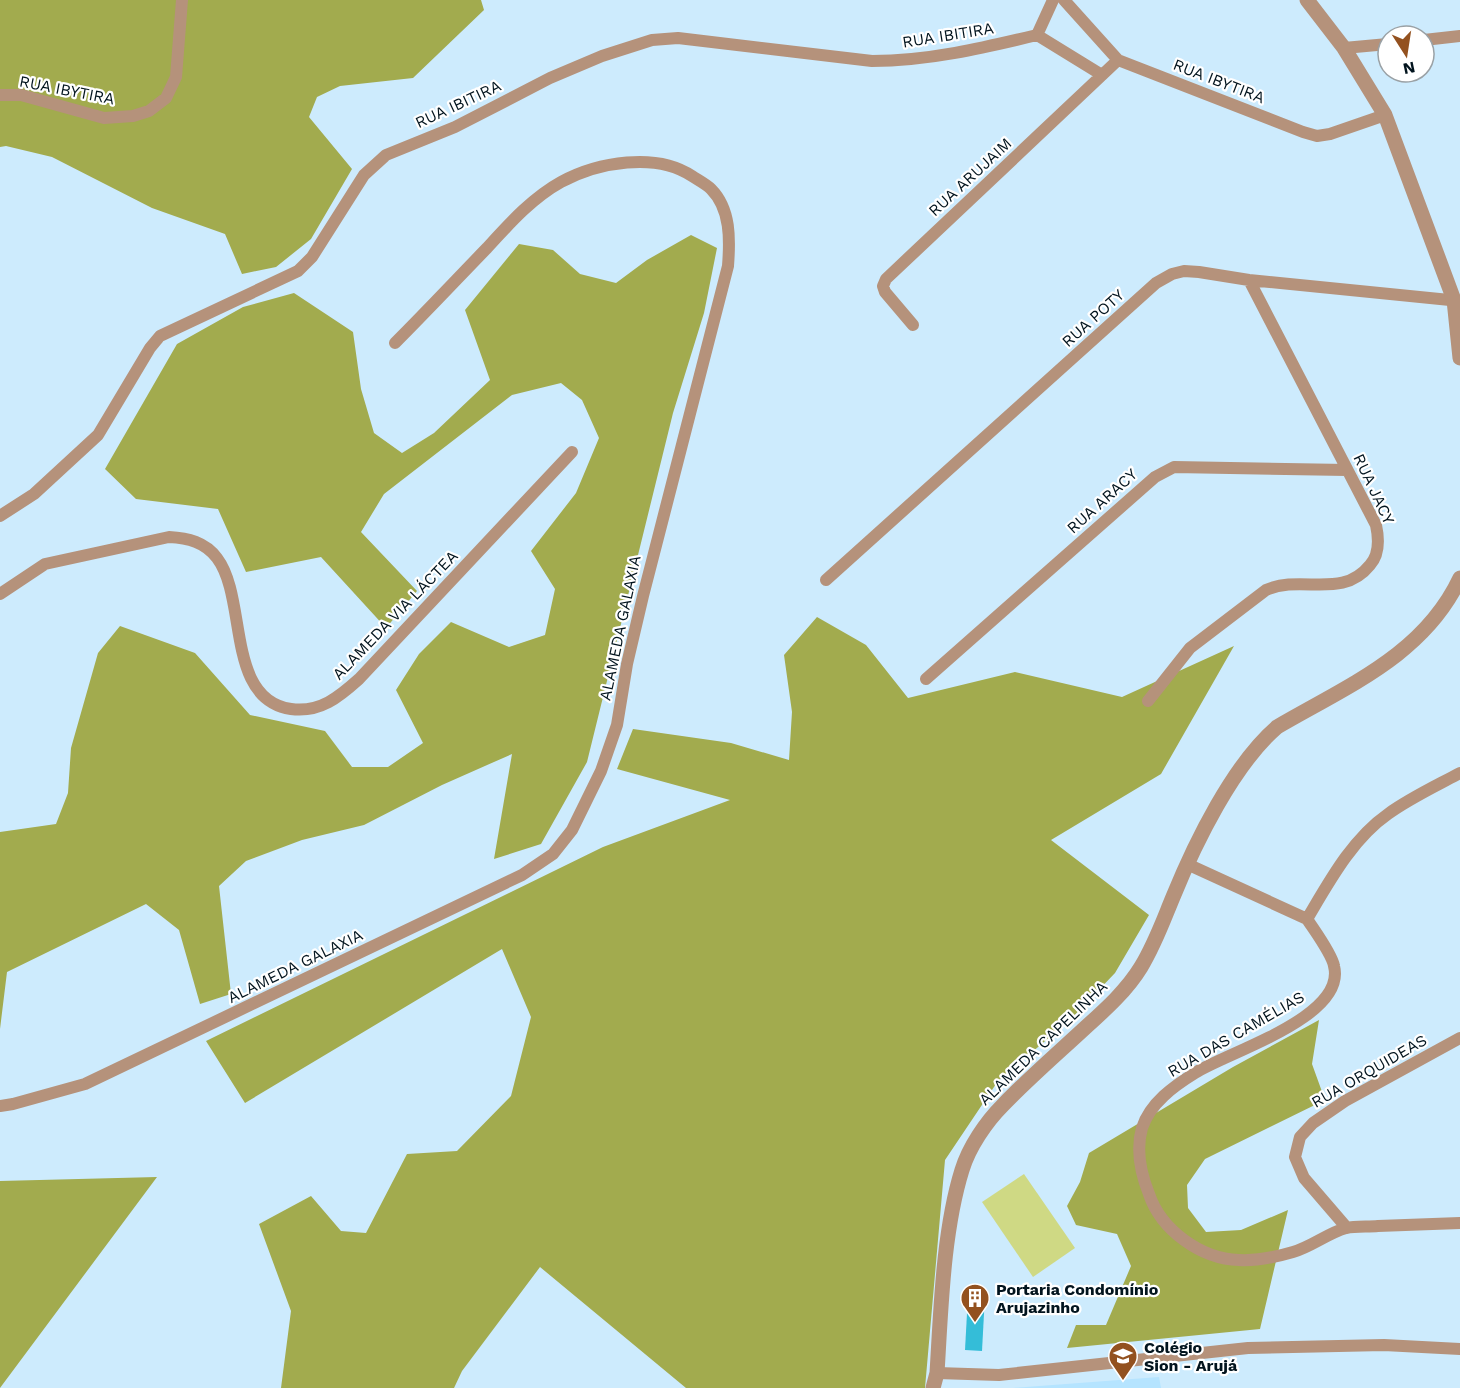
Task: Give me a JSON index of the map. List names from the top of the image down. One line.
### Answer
{"streets":{"street":["RUA IBITIRA","RUA IBYTIRA","RUA ARUJAIM","RUA POTY","RUA JACY","RUA ARACY","ALAMEDA VIA LÁCTEA","ALAMEDA GALAXIA","RUA DAS CAMÉLIAS","ALAMEDA CAPELINHA","RUA ORQUIDEAS"]},"crossings":[["RUA IBYTIRA","RUA ARUJAIM"],["RUA POTY","RUA JACY"],["RUA JACY","RUA ARACY"],["RUA DAS CAMÉLIAS","RUA ORQUIDEAS"]],"places":{"building":["Portaria Condomínio Arujazinho"],"school or university":["Colégio Sion - Arujá"]},"north":"bottom"}
